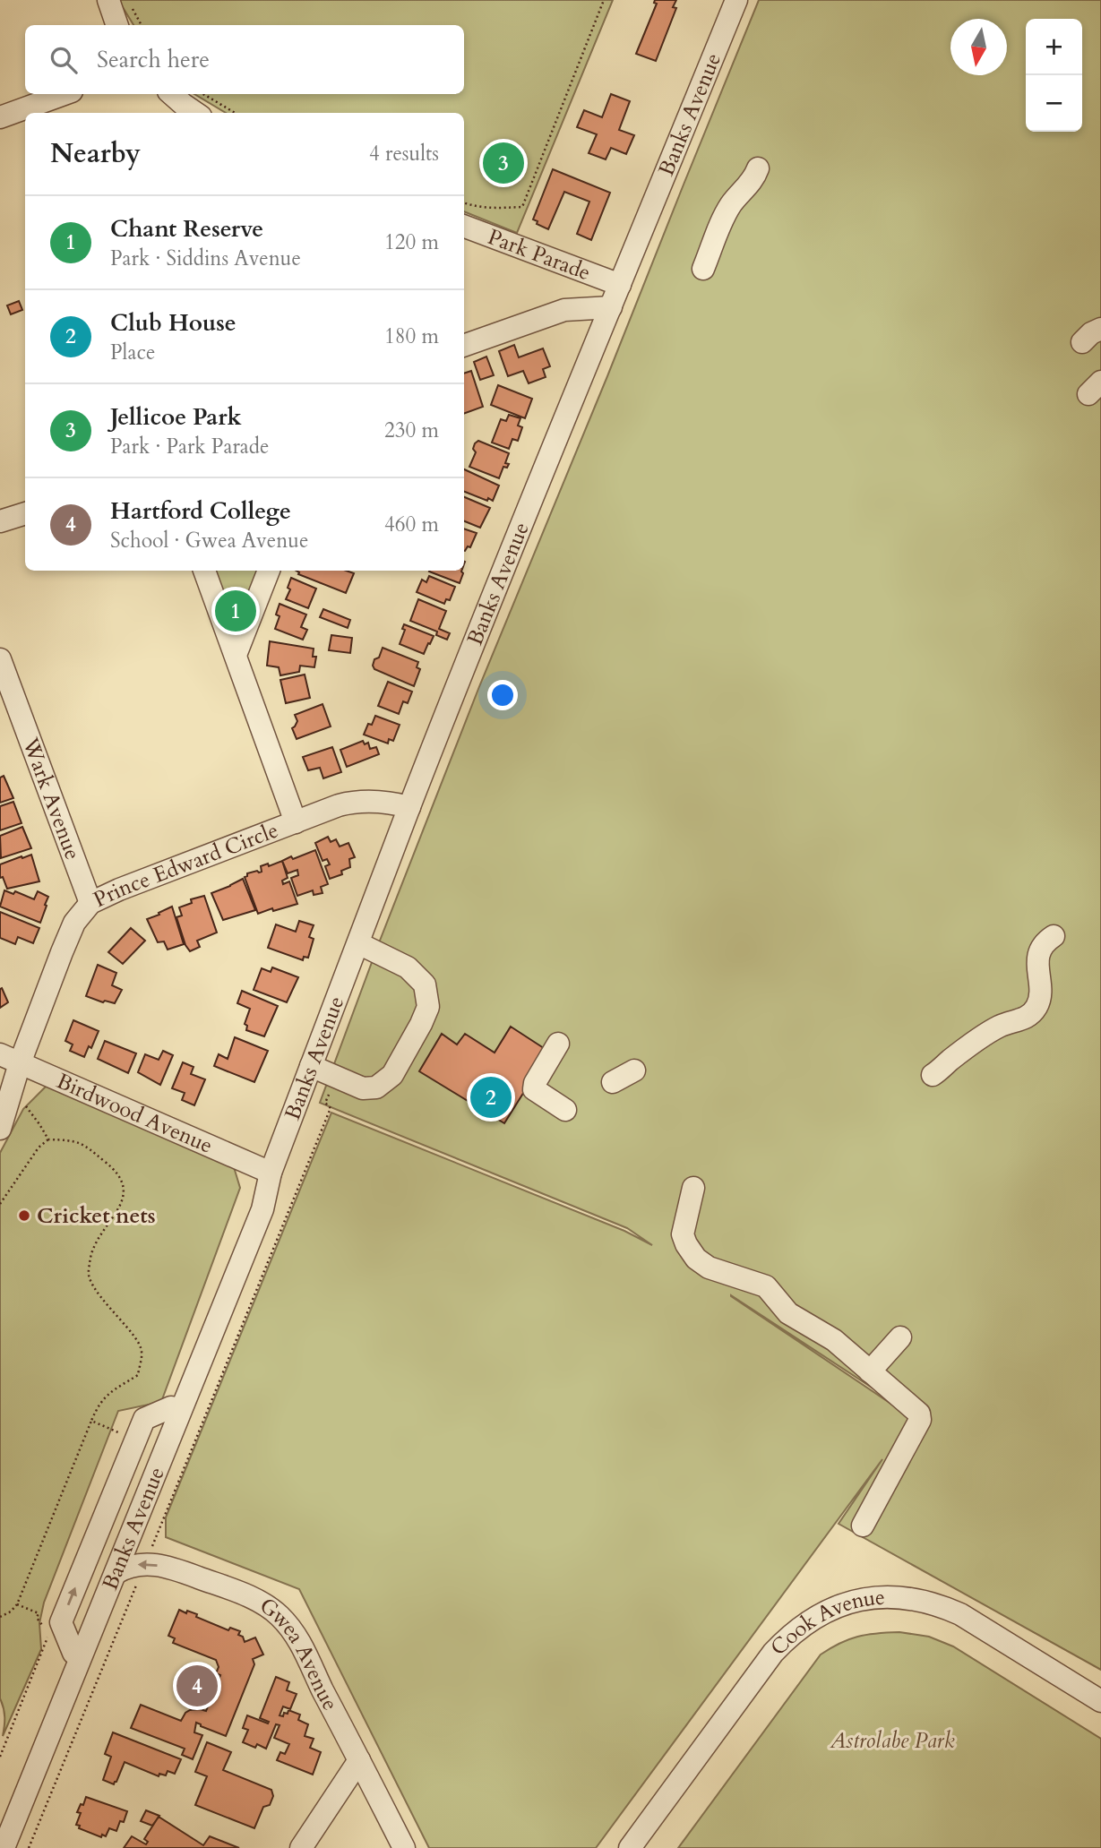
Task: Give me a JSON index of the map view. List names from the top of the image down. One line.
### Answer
{"streets":{"street":["Banks Avenue","Park Parade","Wark Avenue","Prince Edward Circle","Birdwood Avenue","Cook Avenue","Gwea Avenue"]},"crossings":[["Banks Avenue","Park Parade"],["Banks Avenue","Prince Edward Circle"],["Banks Avenue","Birdwood Avenue"],["Banks Avenue","Gwea Avenue"],["Wark Avenue","Prince Edward Circle"],["Prince Edward Circle","Birdwood Avenue"]],"one_way":["Gwea Avenue"],"parks":["Astrolabe Park"],"places":["Cricket nets"],"north":"bottom","page":{"map_buttons":["+","−"],"search":"Search here","heading":["Nearby","4 results"],"pins":["3","1","2","4"],"list":[{"mark":"1","name":"Chant Reserve","note":"Park · Siddins Avenue","value":"120 m"},{"mark":"2","name":"Club House","note":"Place","value":"180 m"},{"mark":"3","name":"Jellicoe Park","note":"Park · Park Parade","value":"230 m"},{"mark":"4","name":"Hartford College","note":"School · Gwea Avenue","value":"460 m"}]}}
